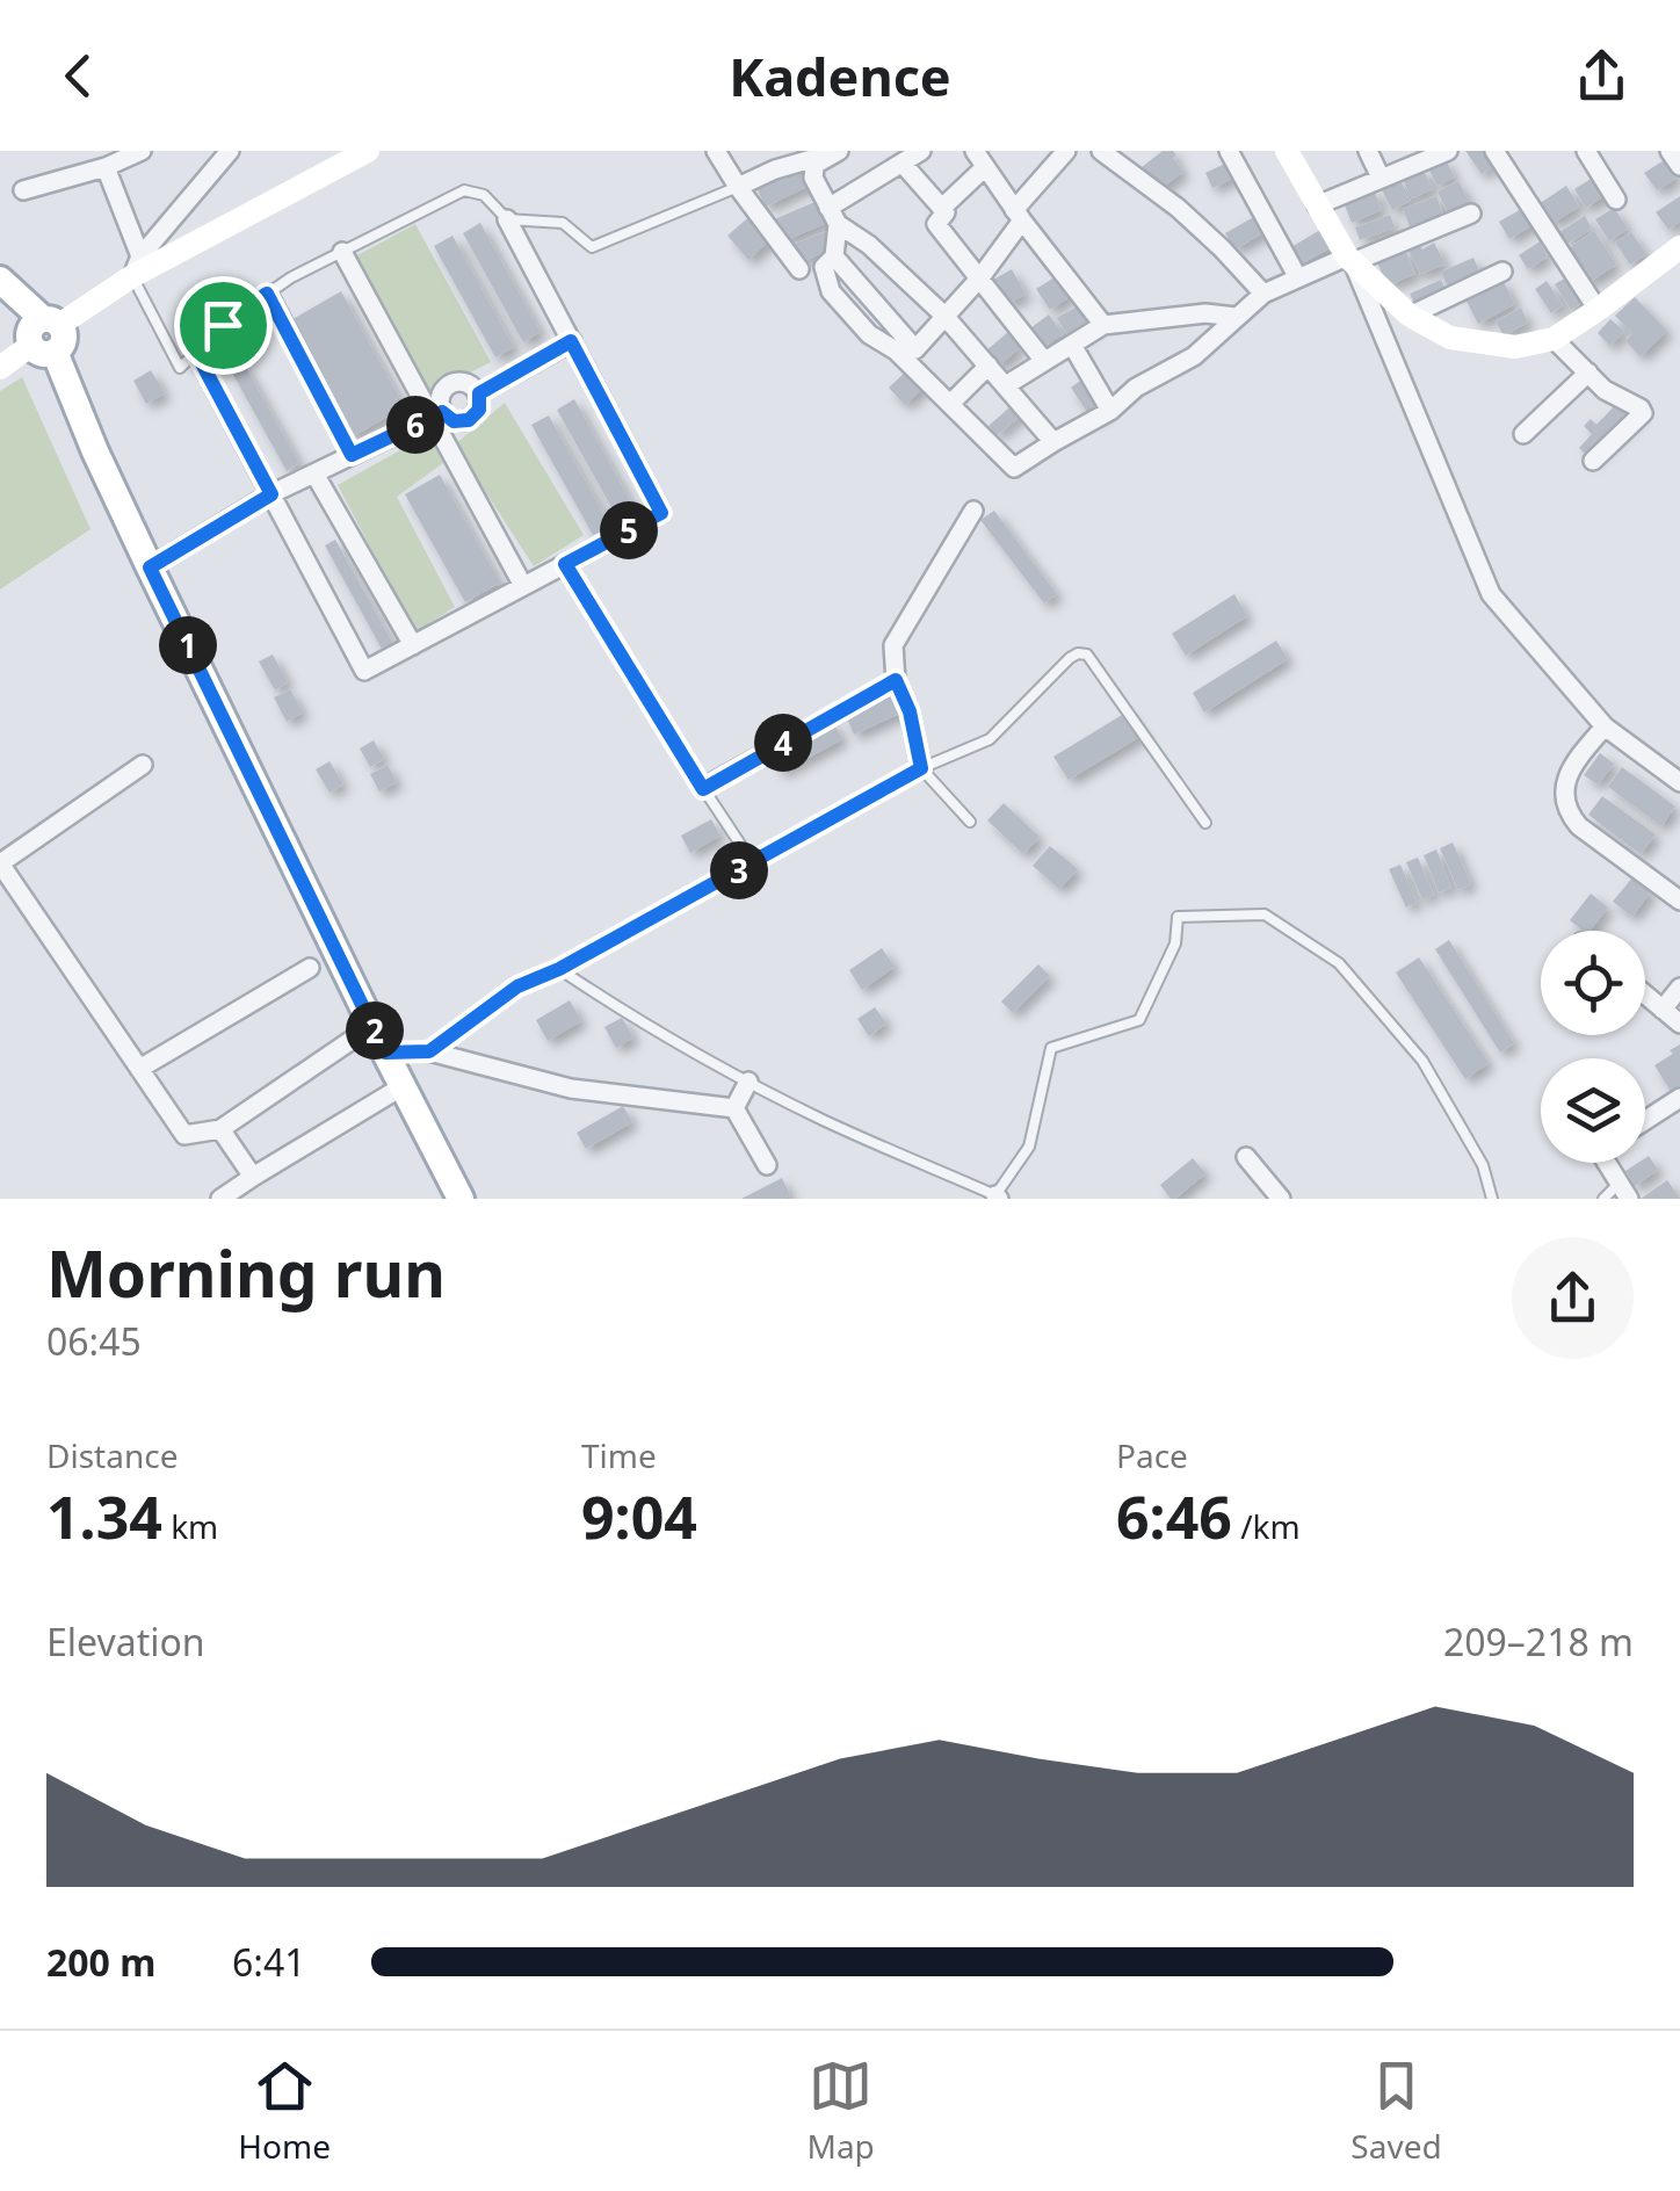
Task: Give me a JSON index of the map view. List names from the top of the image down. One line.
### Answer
{"page":{"header":"Kadence","pins":["6","5","1","4","3","2"],"heading":["Morning run","06:45"],"stats":[["Distance","1.34 km"],["Time","9:04"],["Pace","6:46 /km"]],"chart":["Elevation","209–218 m"],"list":[{"name":"200 m","note":"6:41"}],"tabs":["Home","Map","Saved"]}}
